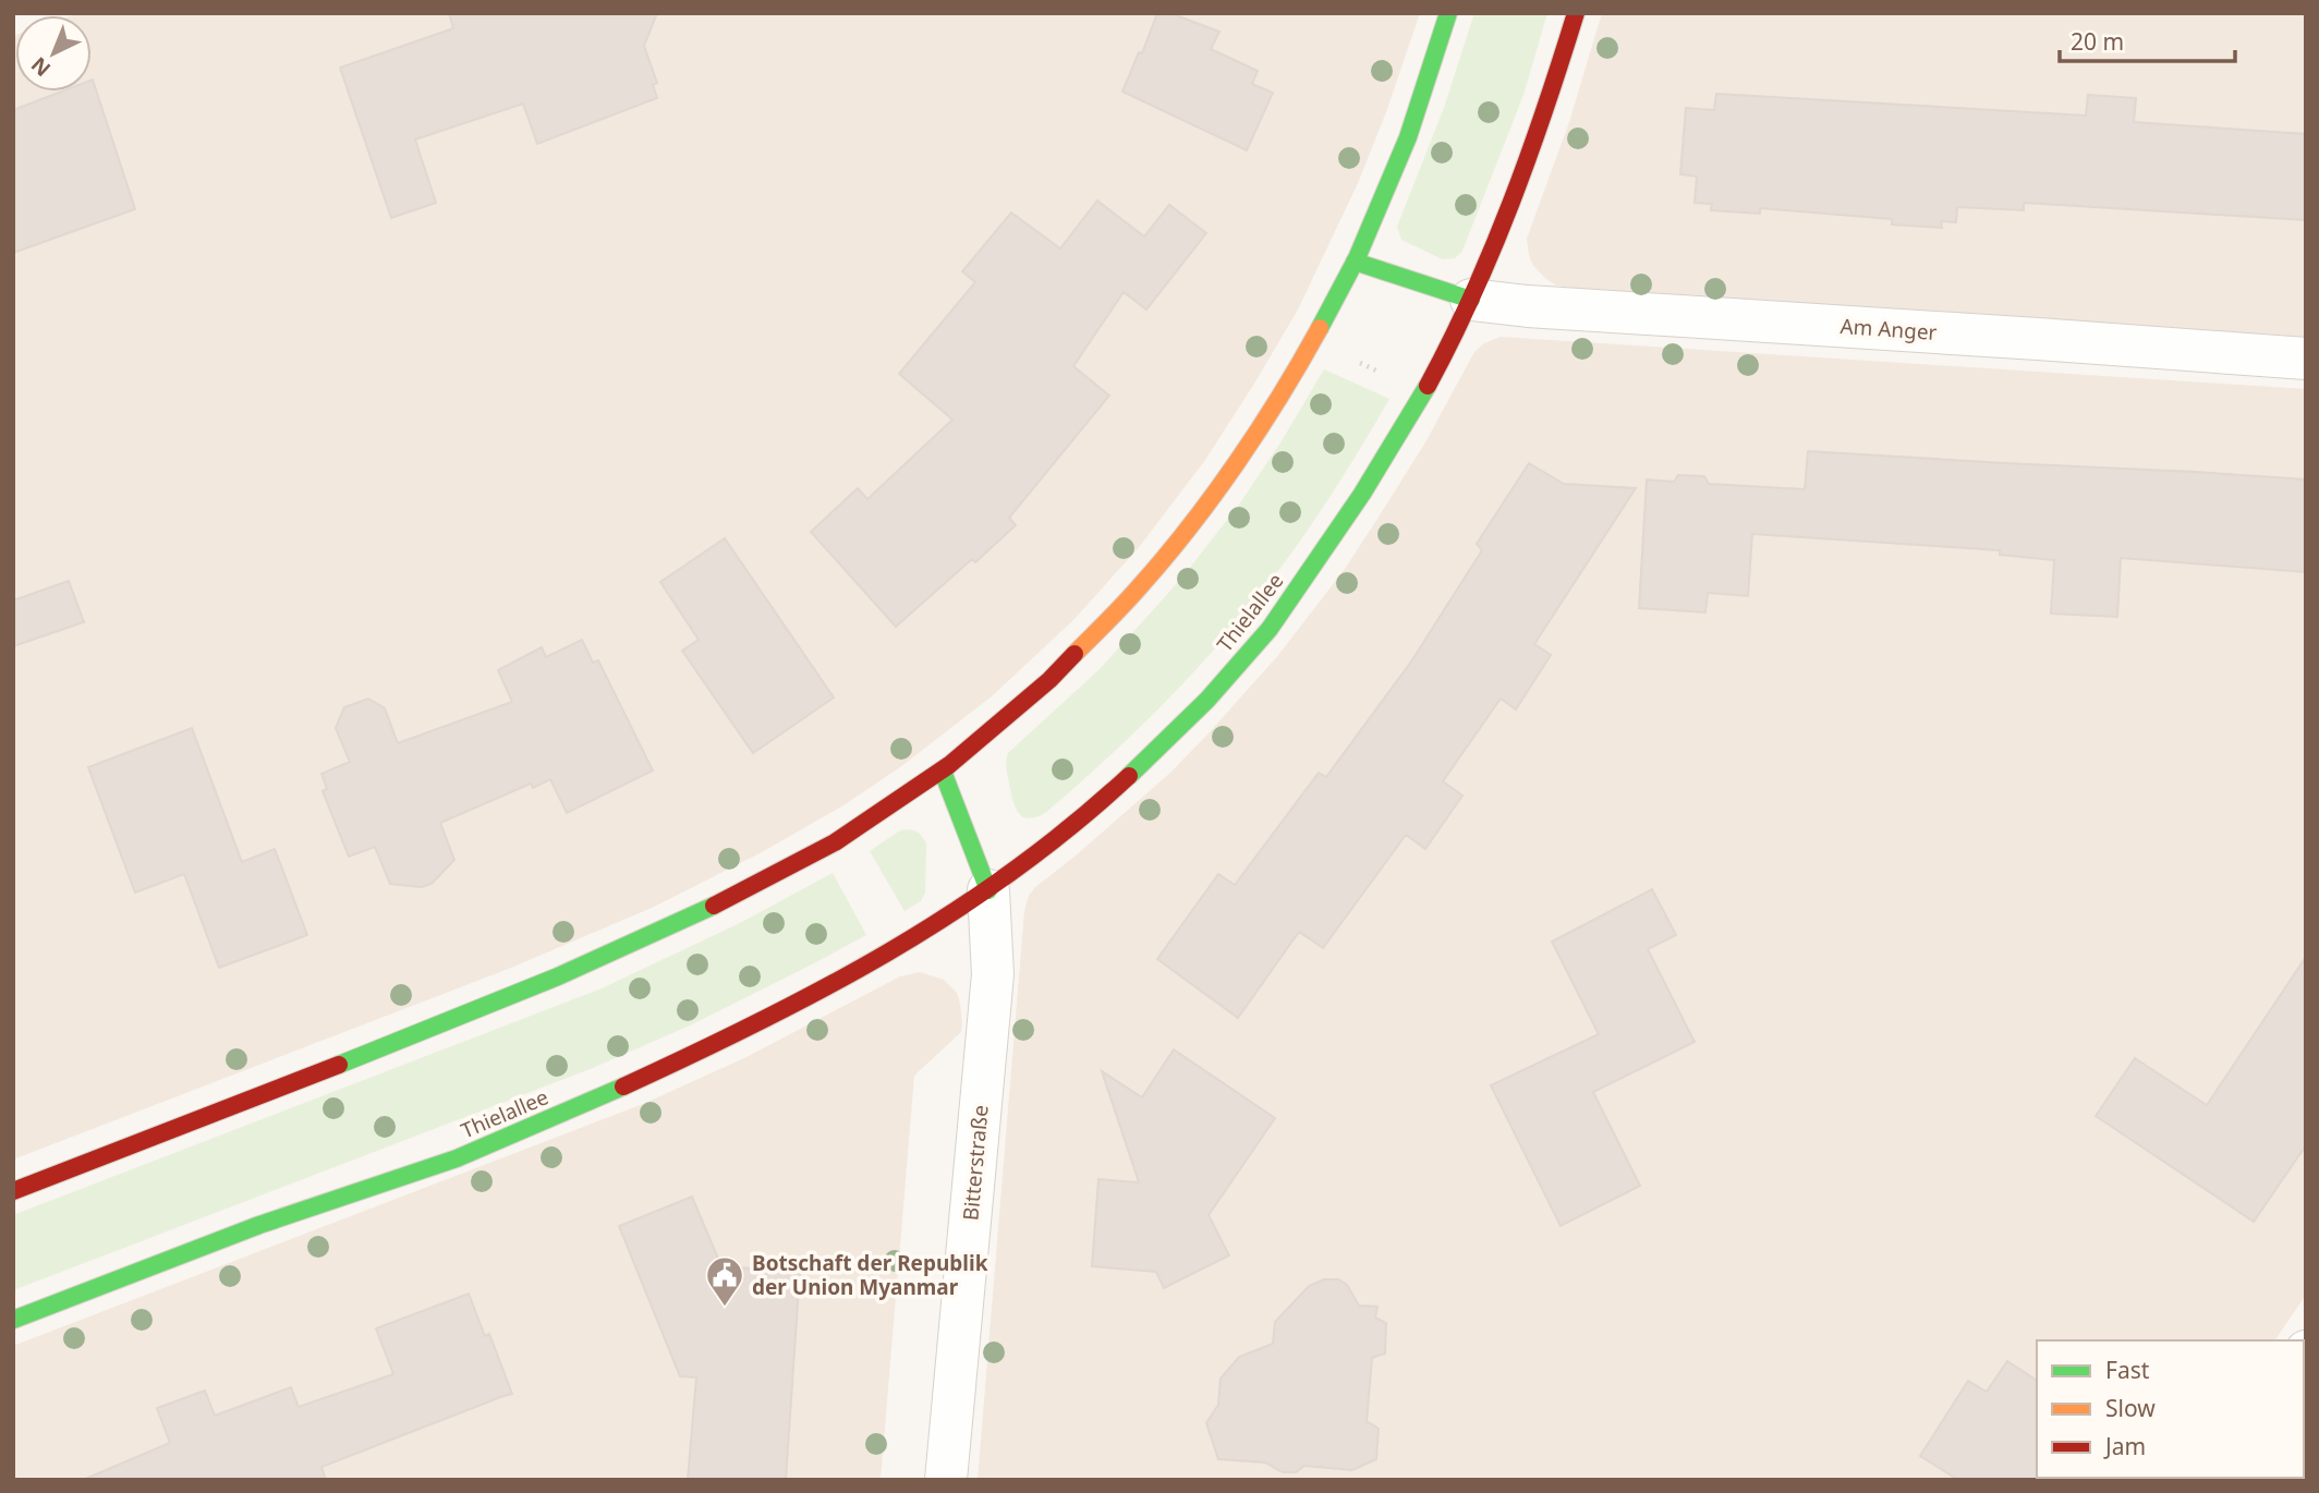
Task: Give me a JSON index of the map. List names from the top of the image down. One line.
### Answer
{"streets":{"main road":["Thielallee"],"street":["Am Anger","Bitterstraße"]},"crossings":[["Am Anger","Thielallee"],["Thielallee","Bitterstraße"]],"places":{"public building":["Botschaft der Republik der Union Myanmar"]},"legend":["Fast","Slow","Jam"],"scale_bar":"20 m","north":"bottom left"}
